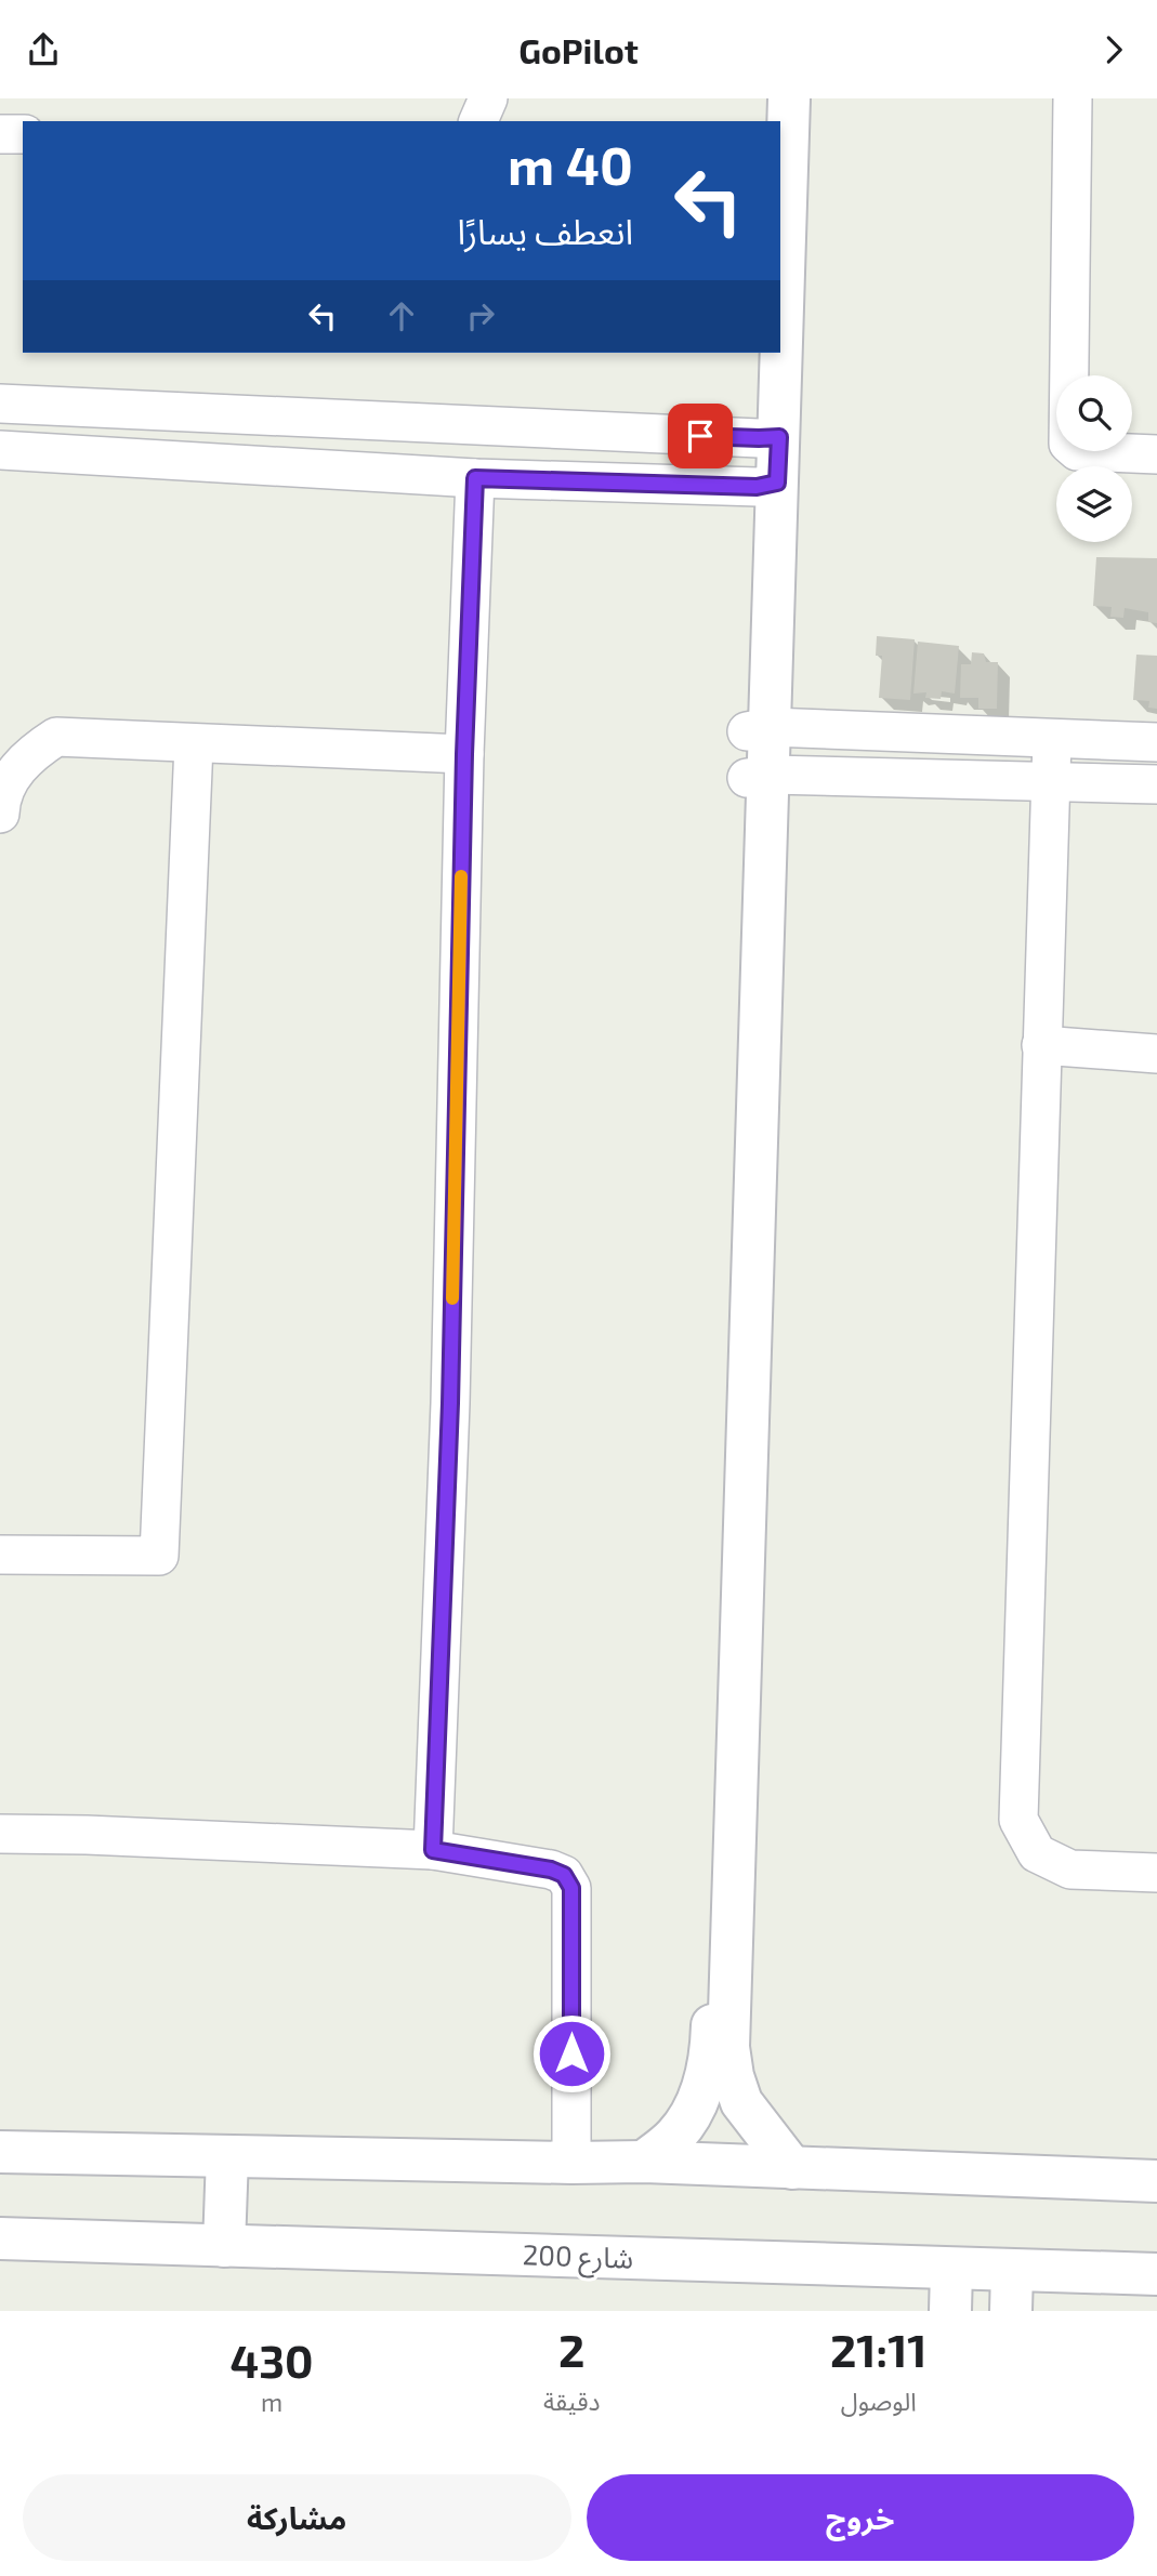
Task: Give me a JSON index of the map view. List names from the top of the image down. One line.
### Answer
{"streets":{"street":["شارع 200"]},"page":{"header":"GoPilot","turn":["40 m","انعطف يسارًا"],"eta":["21:11","الوصول","2","دقيقة","430","m"],"buttons":["خروج","مشاركة"]}}
